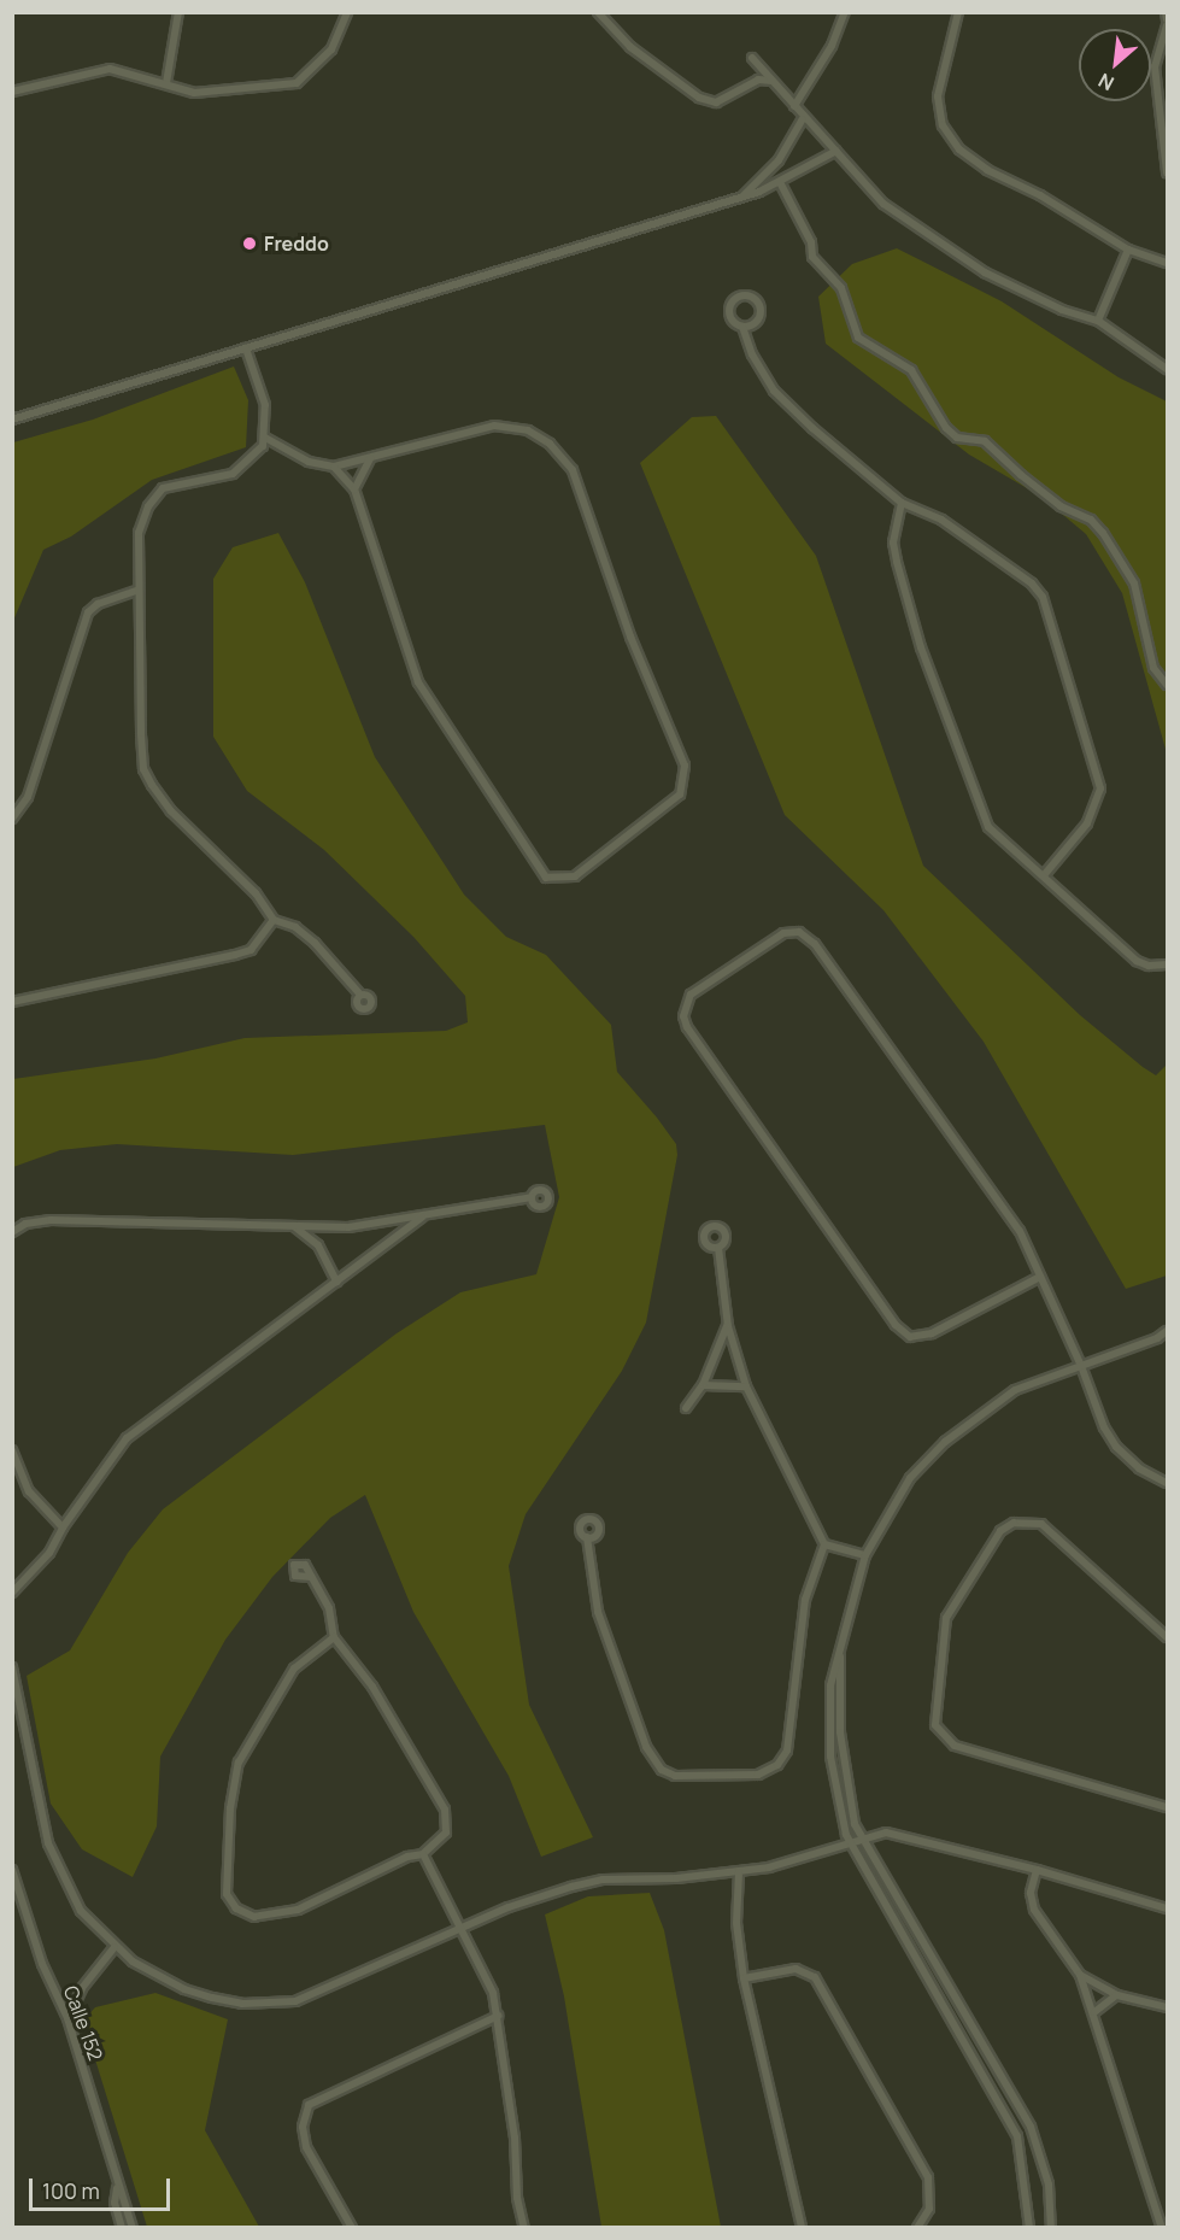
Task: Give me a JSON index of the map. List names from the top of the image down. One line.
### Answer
{"streets":{"street":["Calle 152"]},"places":["Freddo"],"scale_bar":"100 m","north":"bottom left"}
